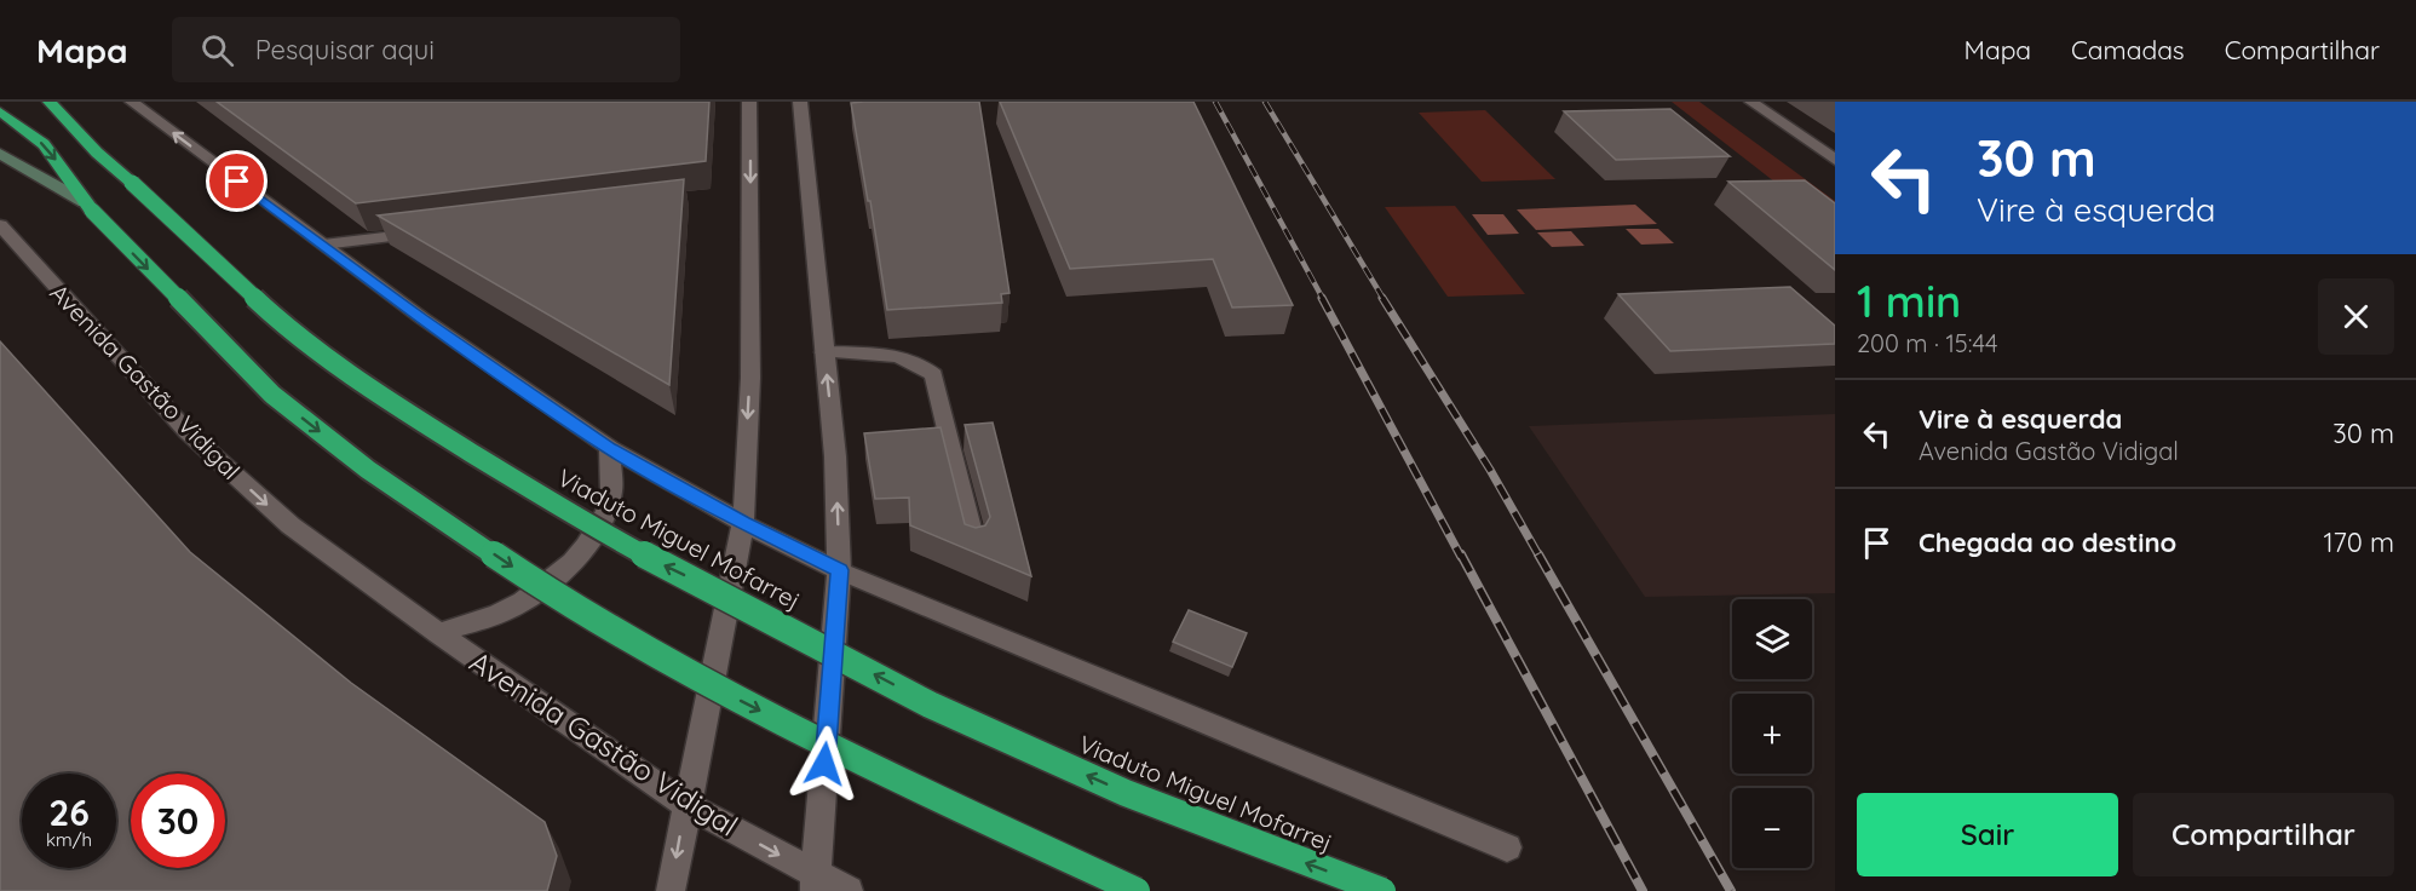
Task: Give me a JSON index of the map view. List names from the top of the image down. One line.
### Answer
{"streets":{"highway":["Viaduto Miguel Mofarrej"],"street":["Avenida Gastão Vidigal"]},"one_way":["Avenida Gastão Vidigal"],"page":{"header":"Mapa","search":"Pesquisar aqui","nav":["Mapa","Camadas","Compartilhar"],"turn":["30 m","Vire à esquerda"],"heading":["1 min","200 m · 15:44"],"list":[{"name":"Vire à esquerda","note":"Avenida Gastão Vidigal","value":"30 m"},{"name":"Chegada ao destino","value":"170 m"}],"map_buttons":["+","−"],"speed":"26 km/h","limit":"30","buttons":["Sair","Compartilhar"]}}
